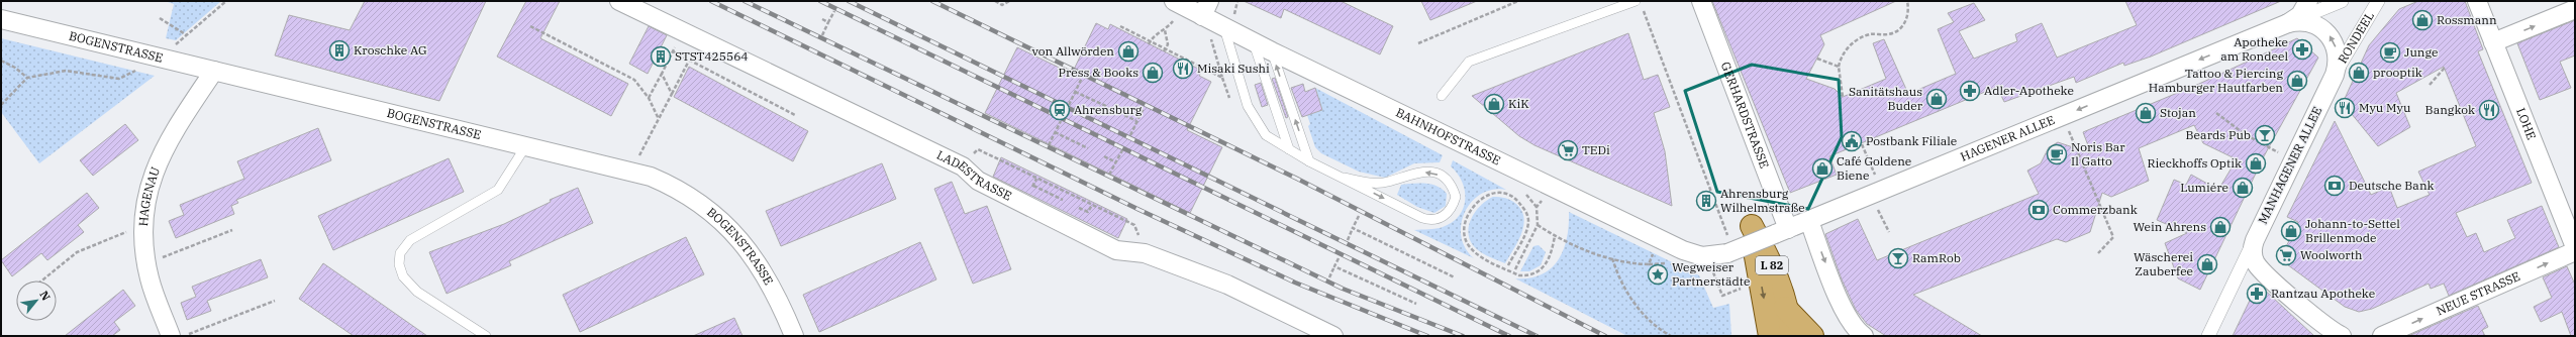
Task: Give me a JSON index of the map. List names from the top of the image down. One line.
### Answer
{"streets":{"main road":["L 82"],"street":["RONDEEL","BOGENSTRASSE","GERHARDSTRASSE","LOHE","BAHNHOFSTRASSE","HAGENER ALLEE","MANHAGENER ALLEE","LADESTRASSE","HAGENAU","NEUE STRASSE"]},"crossings":[["RONDEEL","MANHAGENER ALLEE"],["BOGENSTRASSE","HAGENAU"],["GERHARDSTRASSE","HAGENER ALLEE"],["BAHNHOFSTRASSE","HAGENER ALLEE"],["HAGENER ALLEE","MANHAGENER ALLEE"]],"one_way":["HAGENER ALLEE","NEUE STRASSE"],"places":{"shop":["Rossmann","von Allwörden","Press & Books","prooptik","Tattoo & Piercing Hamburger Hautfarben","Sanitätshaus Buder","KiK","Stojan","Rieckhoffs Optik","Café Goldene Biene","Lumiére","Wein Ahrens","Johann-to-Settel Brillenmode","Wäscherei Zauberfee"],"pharmacy":["Apotheke am Rondeel","Adler-Apotheke","Rantzau Apotheke"],"building":["Kroschke AG","STST425564","Ahrensburg Wilhelmstraße"],"cafe":["Junge","Noris Bar Il Gatto"],"restaurant":["Misaki Sushi","Myu Myu","Bangkok"],"station":["Ahrensburg"],"bar":["Beards Pub","RamRob"],"public building":["Postbank Filiale"],"supermarket":["TEDi","Woolworth"],"bank":["Deutsche Bank","Commerzbank"],"place":["Wegweiser Partnerstädte"]},"north":"top right"}
